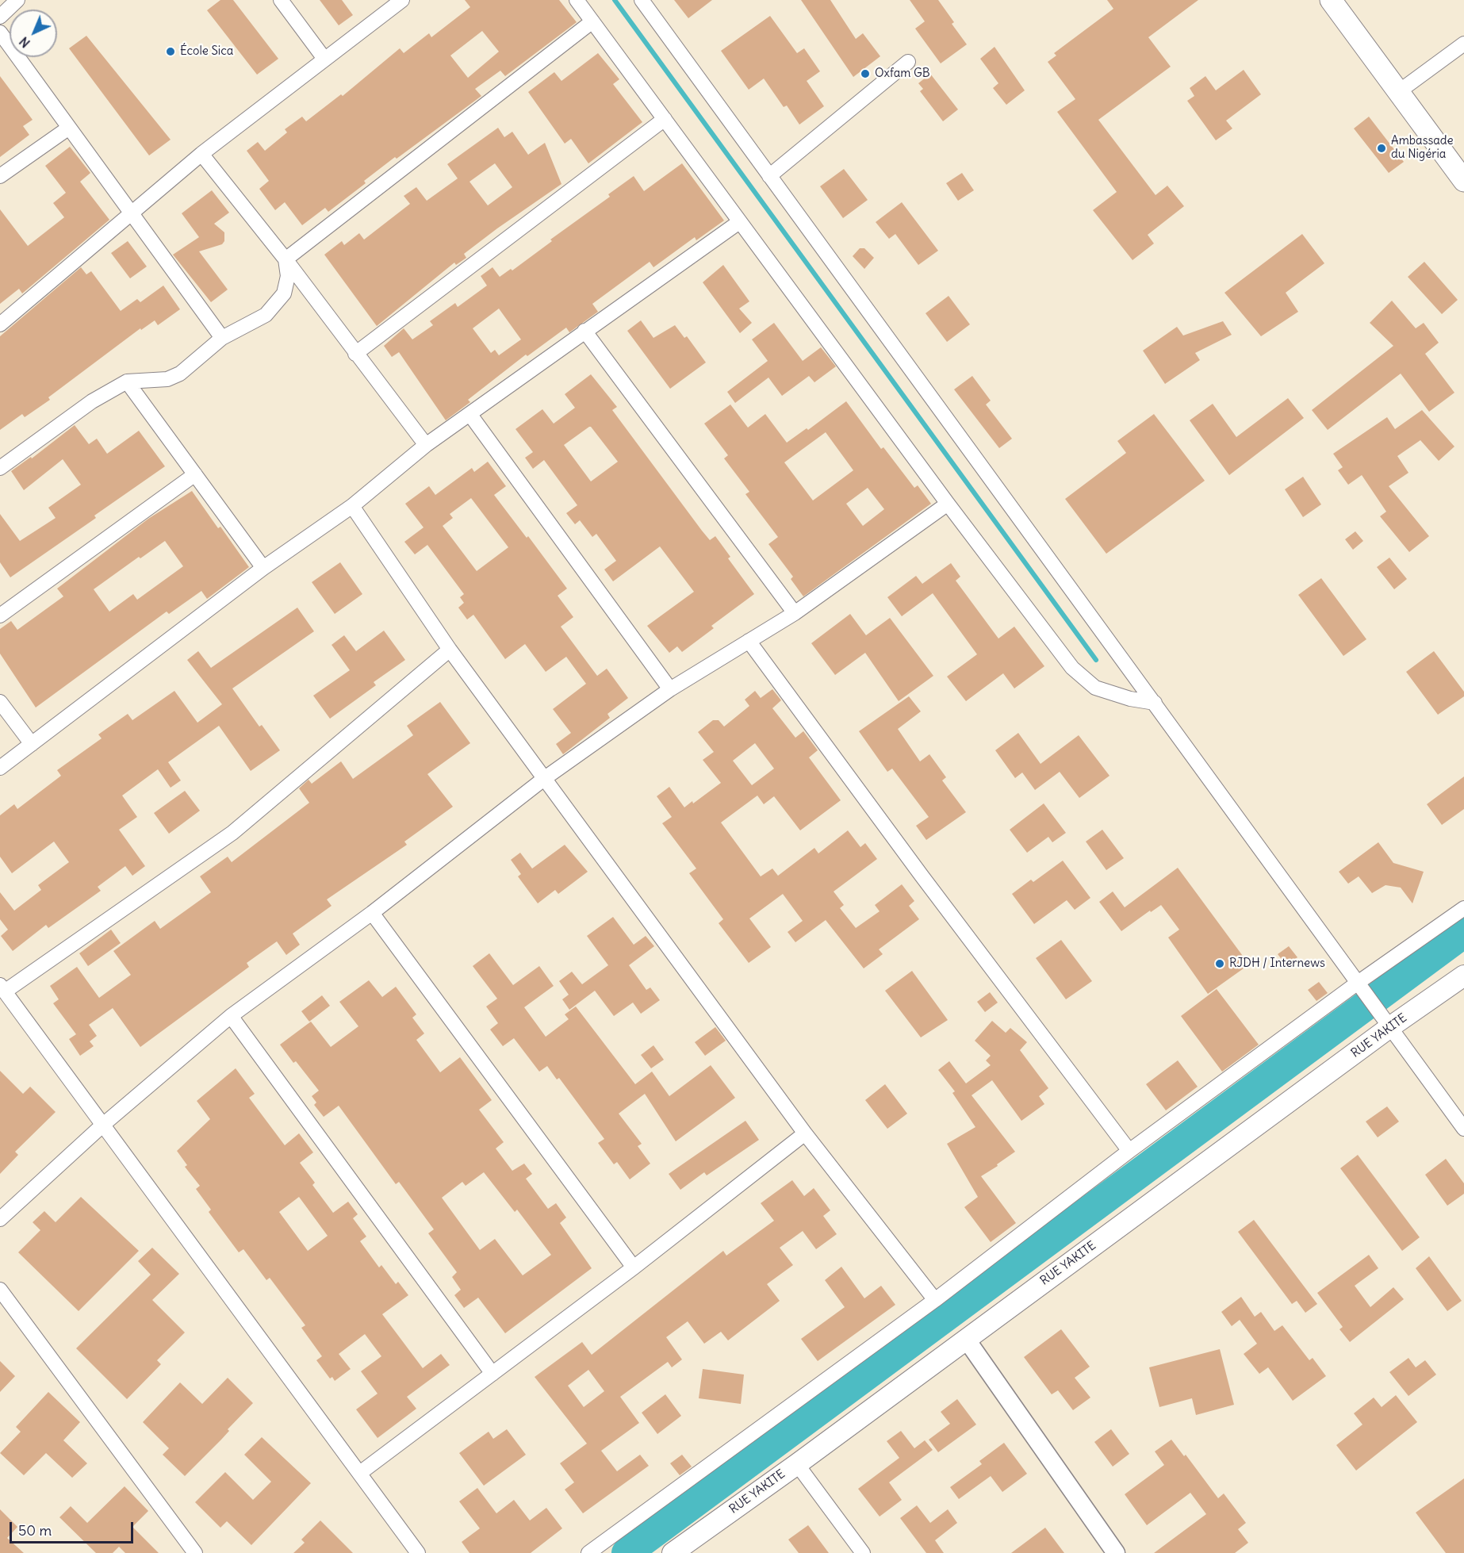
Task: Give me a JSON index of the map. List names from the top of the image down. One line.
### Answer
{"streets":{"main road":["RUE YAKITE"]},"places":["École Sica","Oxfam GB","Ambassade du Nigéria","RJDH / Internews"],"scale_bar":"50 m","north":"bottom left"}
